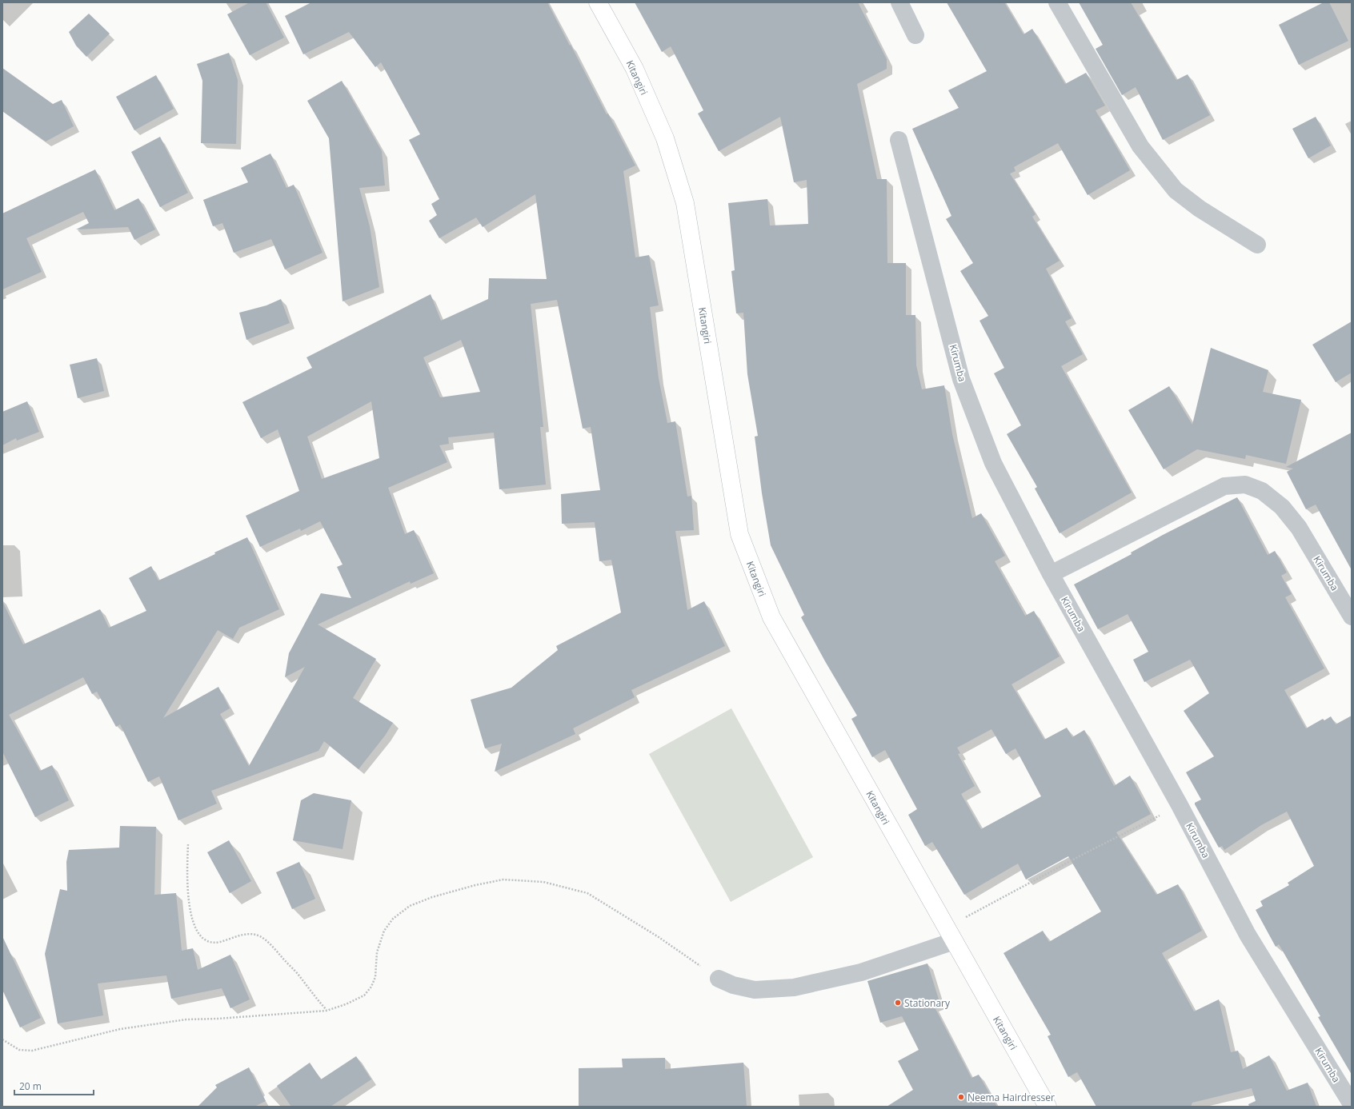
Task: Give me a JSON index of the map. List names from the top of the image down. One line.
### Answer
{"streets":{"main road":["Kitangiri"],"street":["Kirumba"]},"places":["Stationary","Neema Hairdresser"],"scale_bar":"20 m"}
